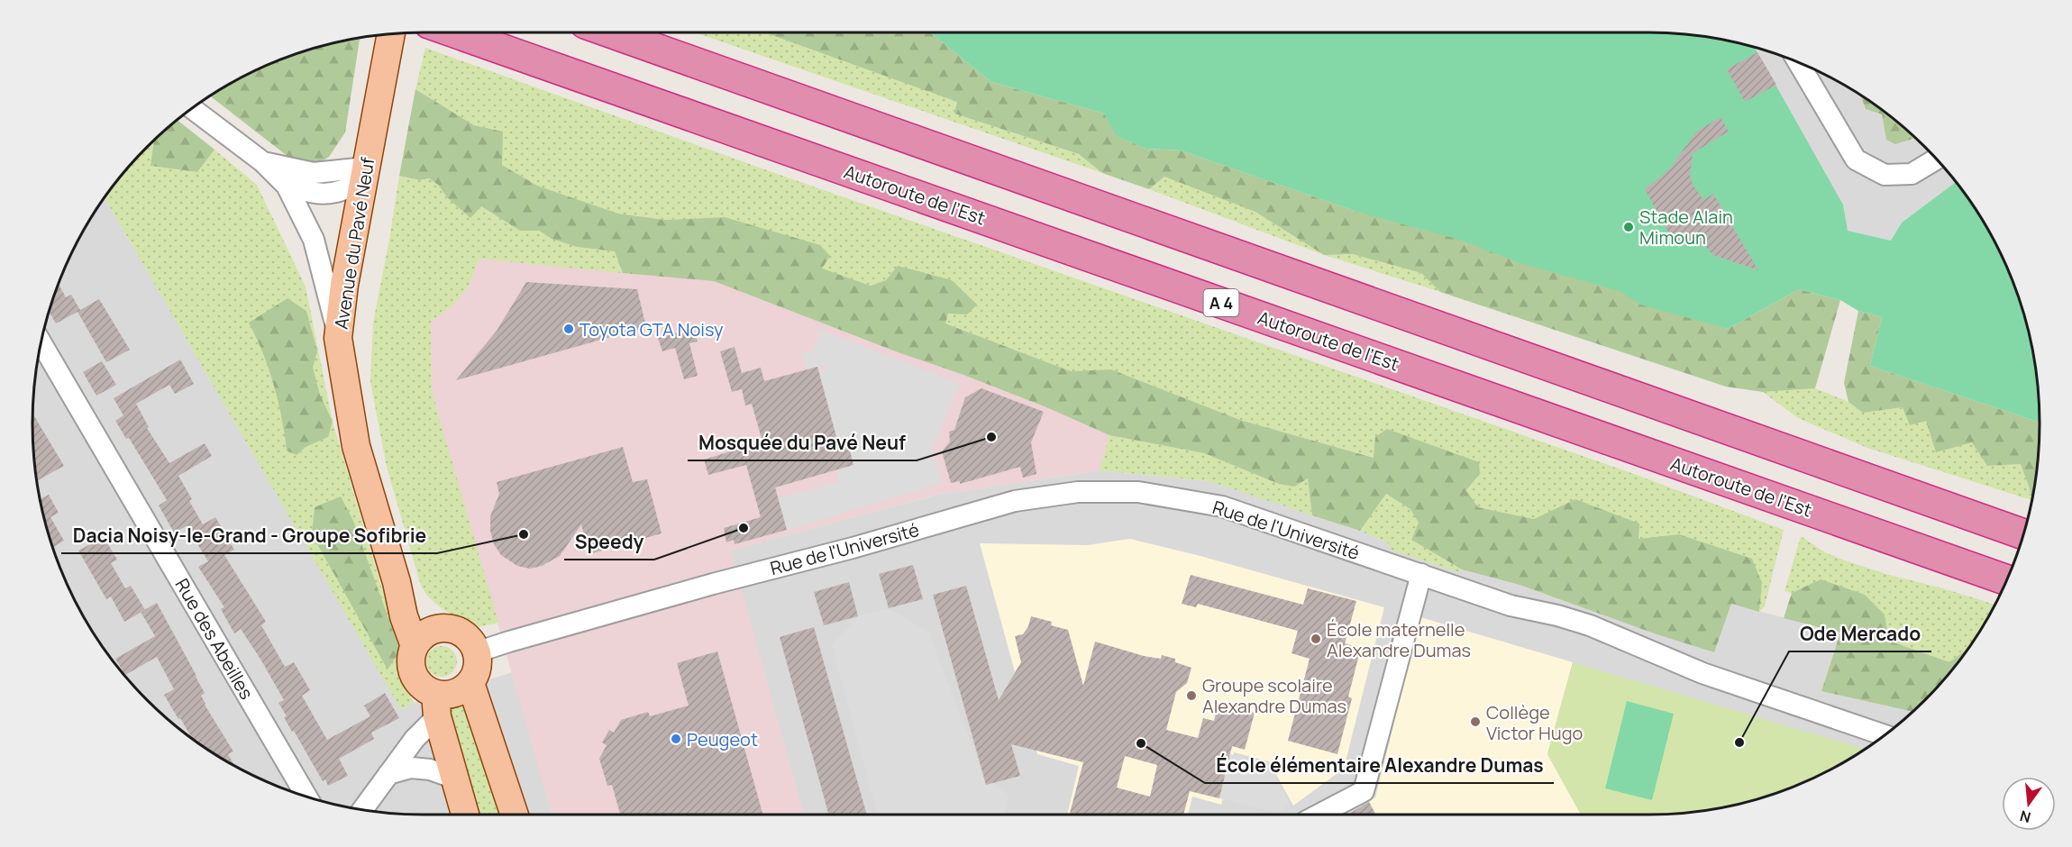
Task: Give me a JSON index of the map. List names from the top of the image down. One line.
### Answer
{"streets":{"highway":["Autoroute de l’Est","A 4"],"main road":["Avenue du Pavé Neuf"],"street":["Rue de l'Université","Rue des Abeilles"]},"crossings":[["Avenue du Pavé Neuf","Rue de l'Université"]],"places":["Stade Alain Mimoun","Toyota GTA Noisy","Mosquée du Pavé Neuf","Speedy","Dacia Noisy-le-Grand - Groupe Sofibrie","École maternelle Alexandre Dumas","Groupe scolaire Alexandre Dumas","Collège Victor Hugo","Peugeot","Ode Mercado","École élémentaire Alexandre Dumas"],"north":"bottom"}
